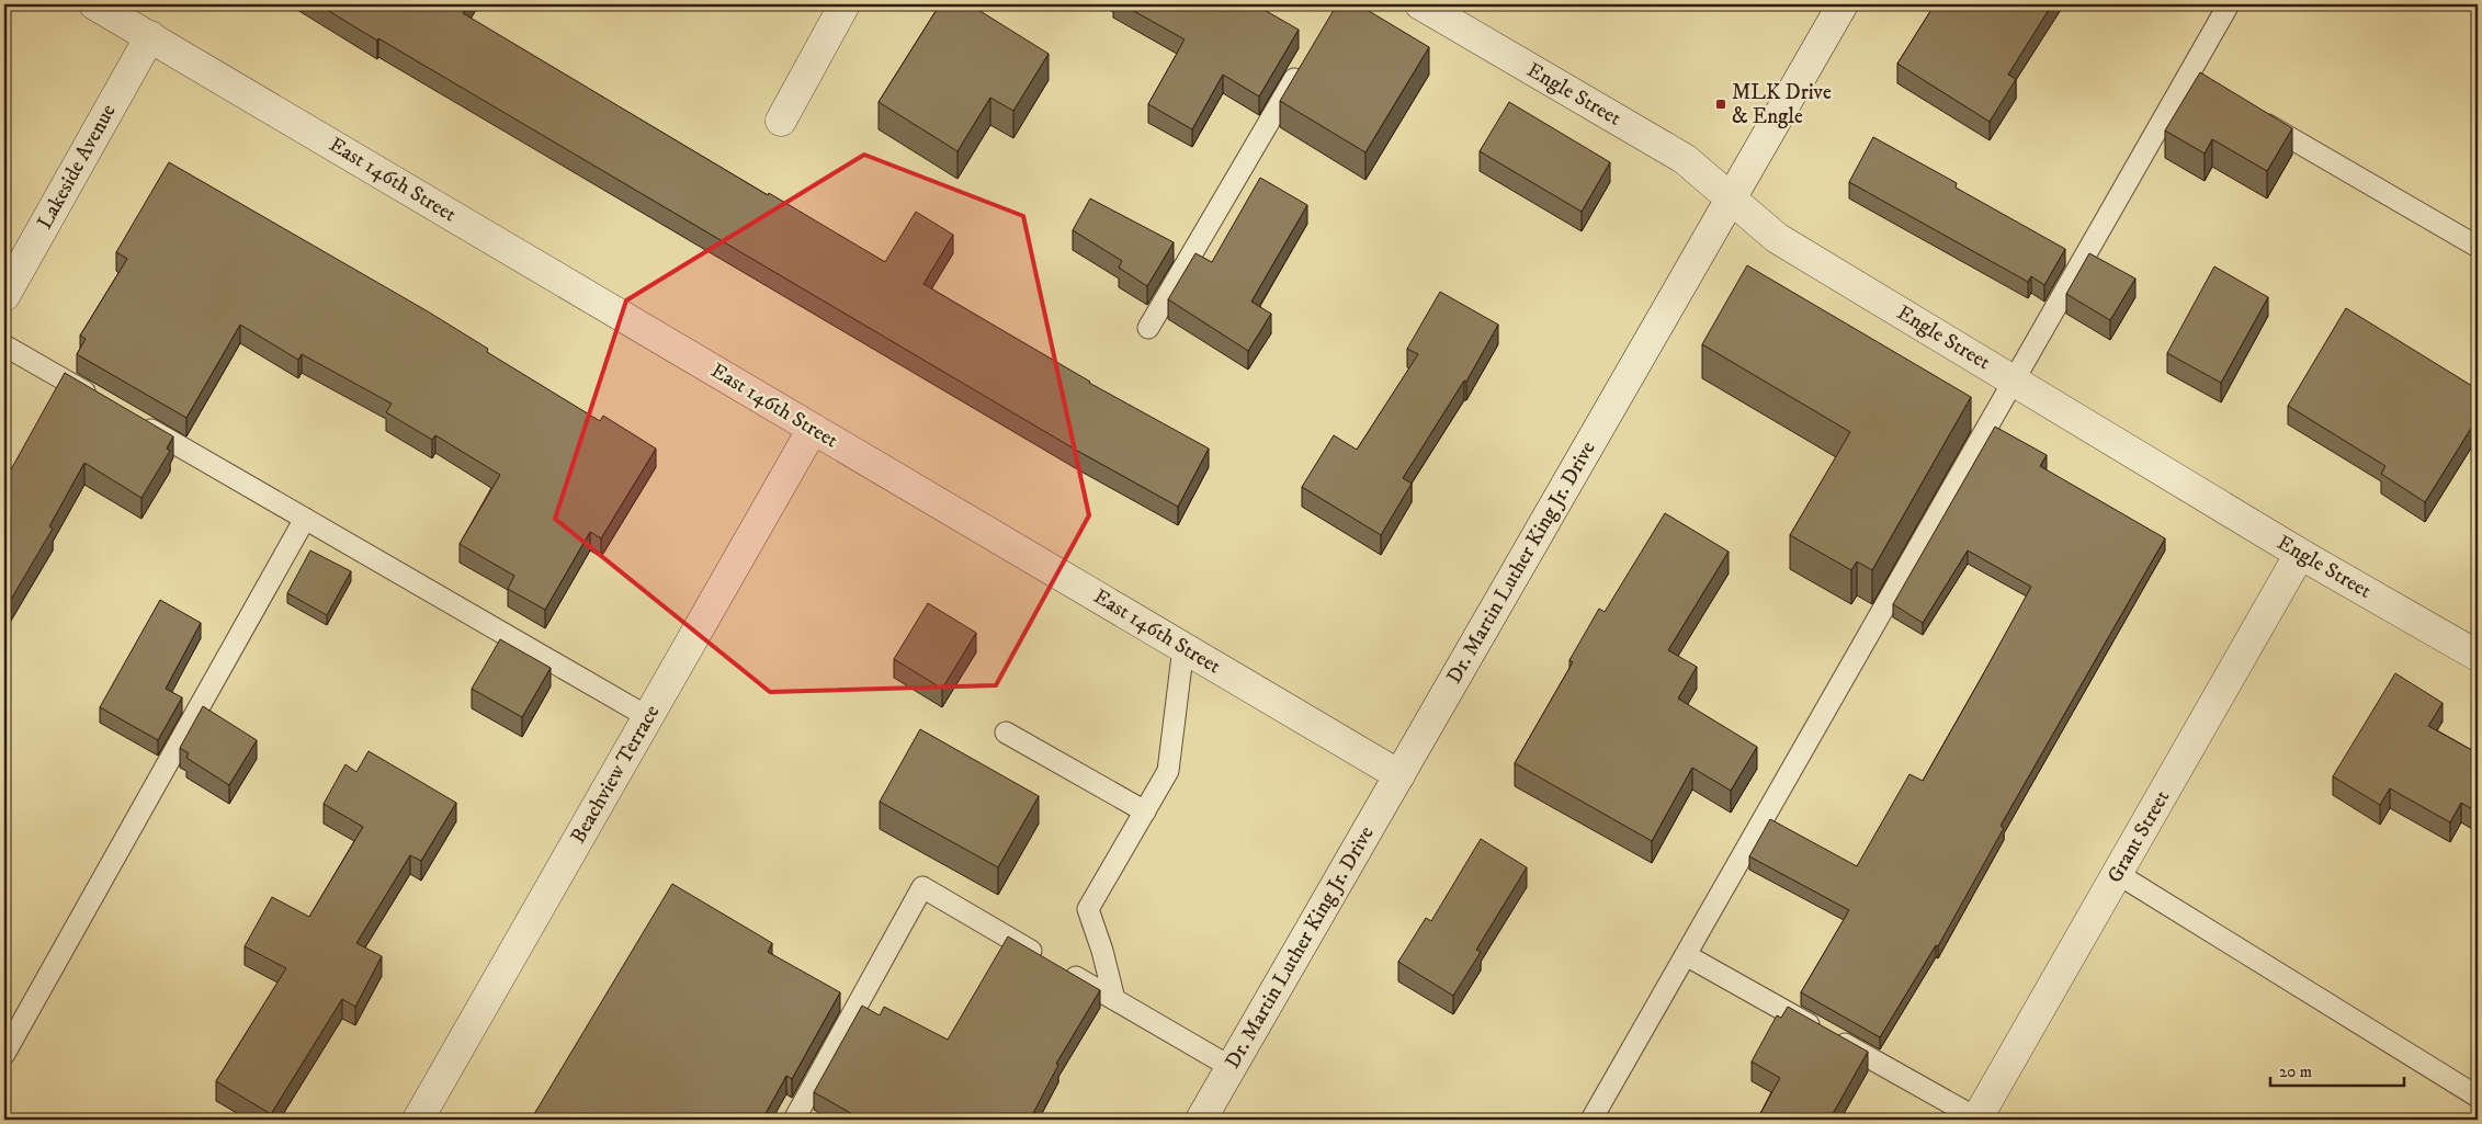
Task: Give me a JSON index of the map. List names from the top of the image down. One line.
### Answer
{"streets":{"street":["Engle Street","Lakeside Avenue","East 146th Street","Dr. Martin Luther King Jr. Drive","Beachview Terrace","Grant Street"]},"crossings":[["Engle Street","Dr. Martin Luther King Jr. Drive"],["Engle Street","Grant Street"],["Lakeside Avenue","East 146th Street"],["East 146th Street","Dr. Martin Luther King Jr. Drive"],["East 146th Street","Beachview Terrace"]],"places":{"transit":["MLK Drive & Engle"]},"scale_bar":"20 m"}
